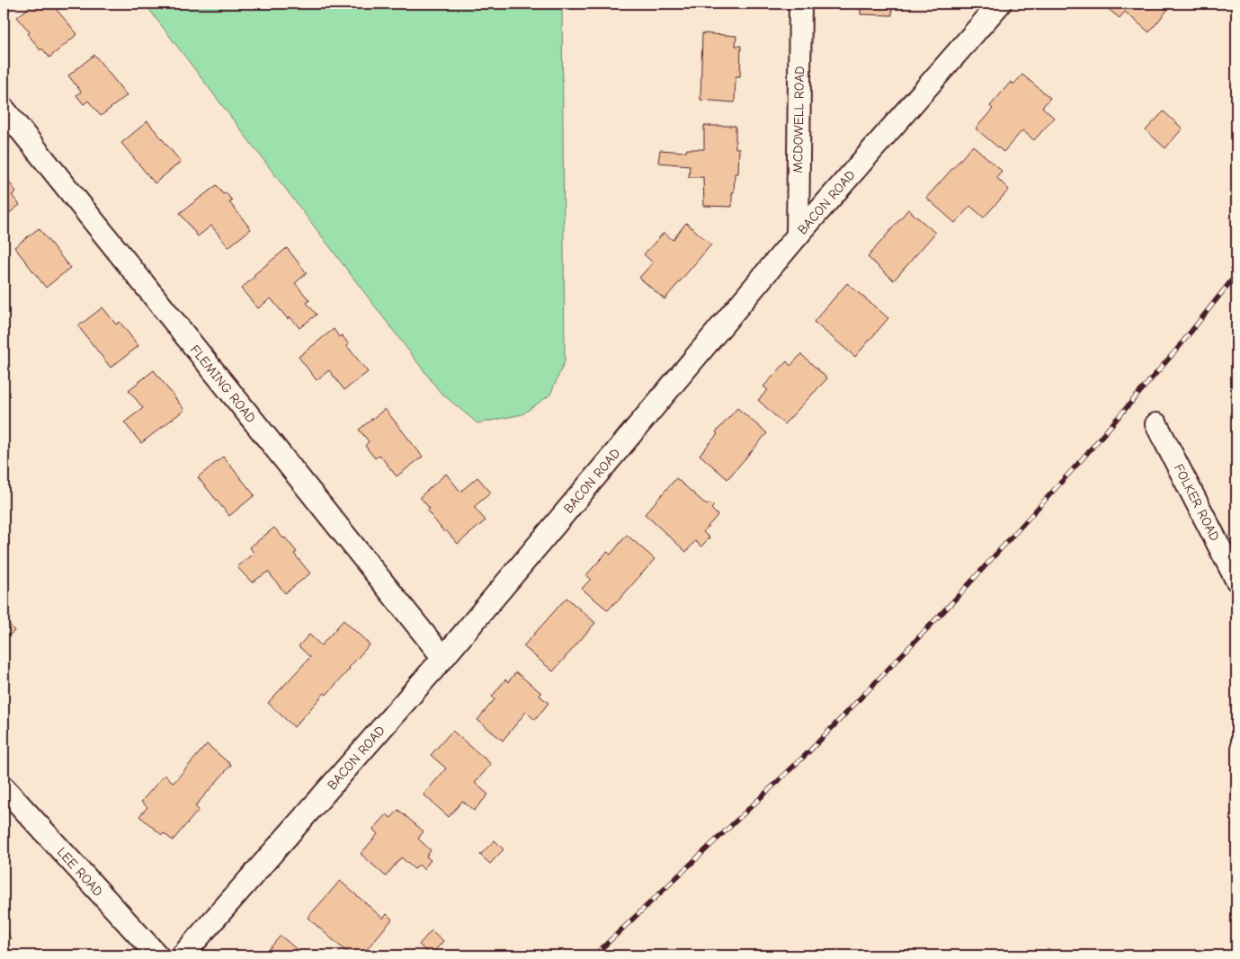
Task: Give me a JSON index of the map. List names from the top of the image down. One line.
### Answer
{"streets":{"street":["MCDOWELL ROAD","BACON ROAD","FLEMING ROAD","FOLKER ROAD","LEE ROAD"]},"crossings":[["MCDOWELL ROAD","BACON ROAD"],["BACON ROAD","FLEMING ROAD"]]}
